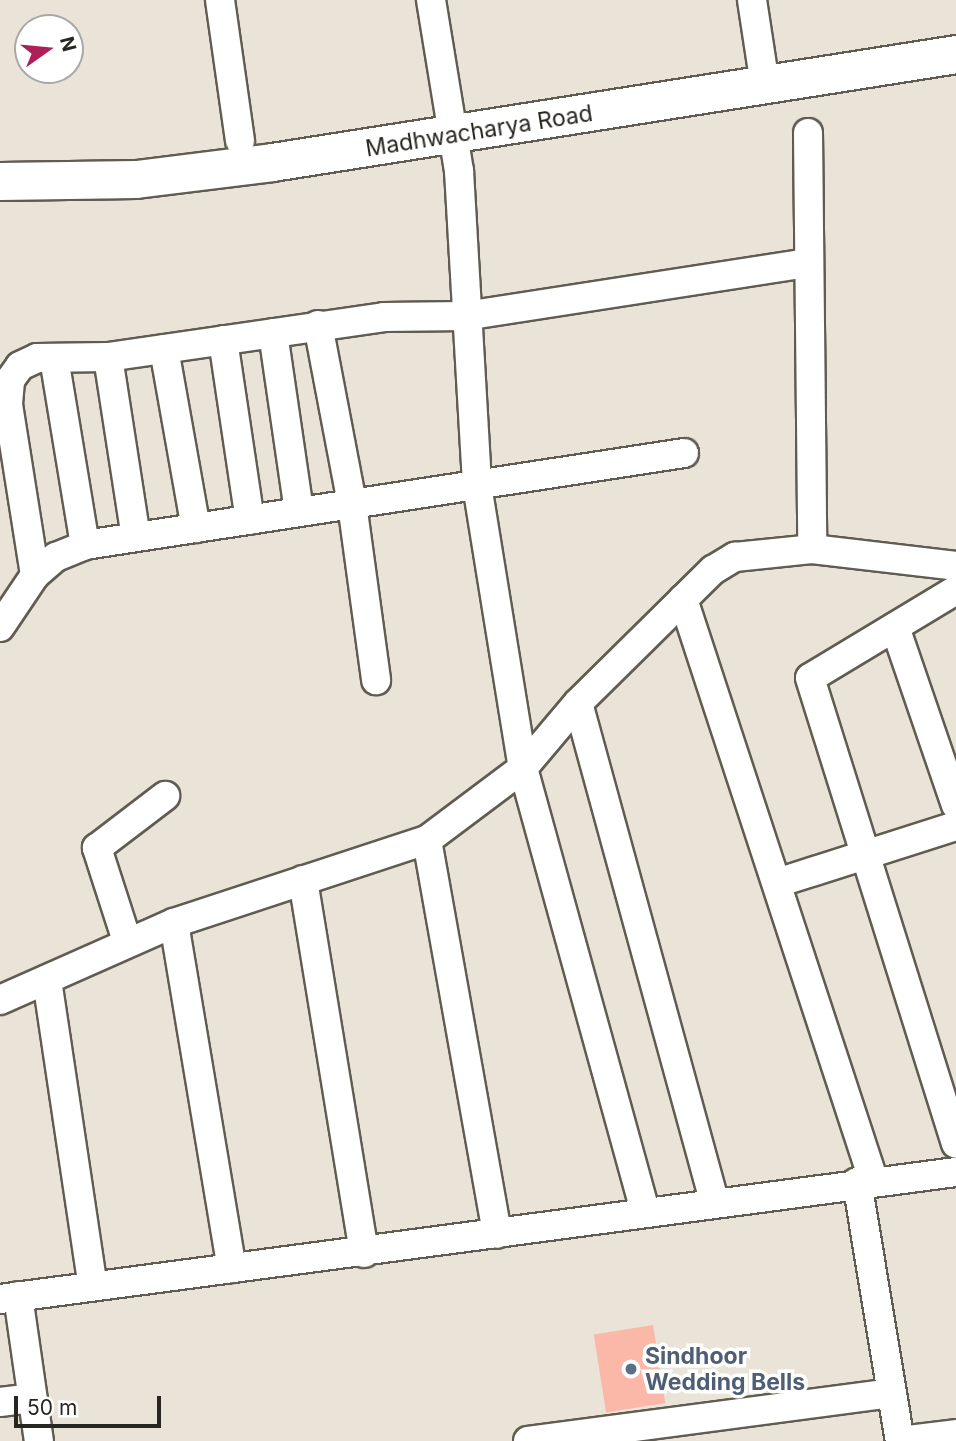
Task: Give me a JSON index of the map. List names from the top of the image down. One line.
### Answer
{"streets":{"main road":["Madhwacharya Road"]},"places":["Sindhoor Wedding Bells"],"scale_bar":"50 m","north":"right"}
